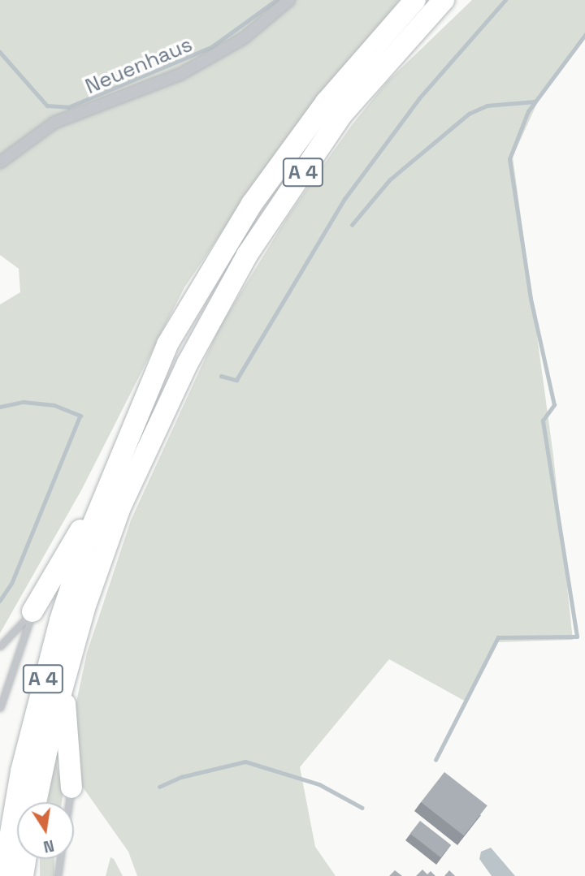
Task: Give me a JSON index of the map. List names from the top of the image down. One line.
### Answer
{"streets":{"highway":["A 4"],"street":["Neuenhaus"]},"north":"bottom"}
